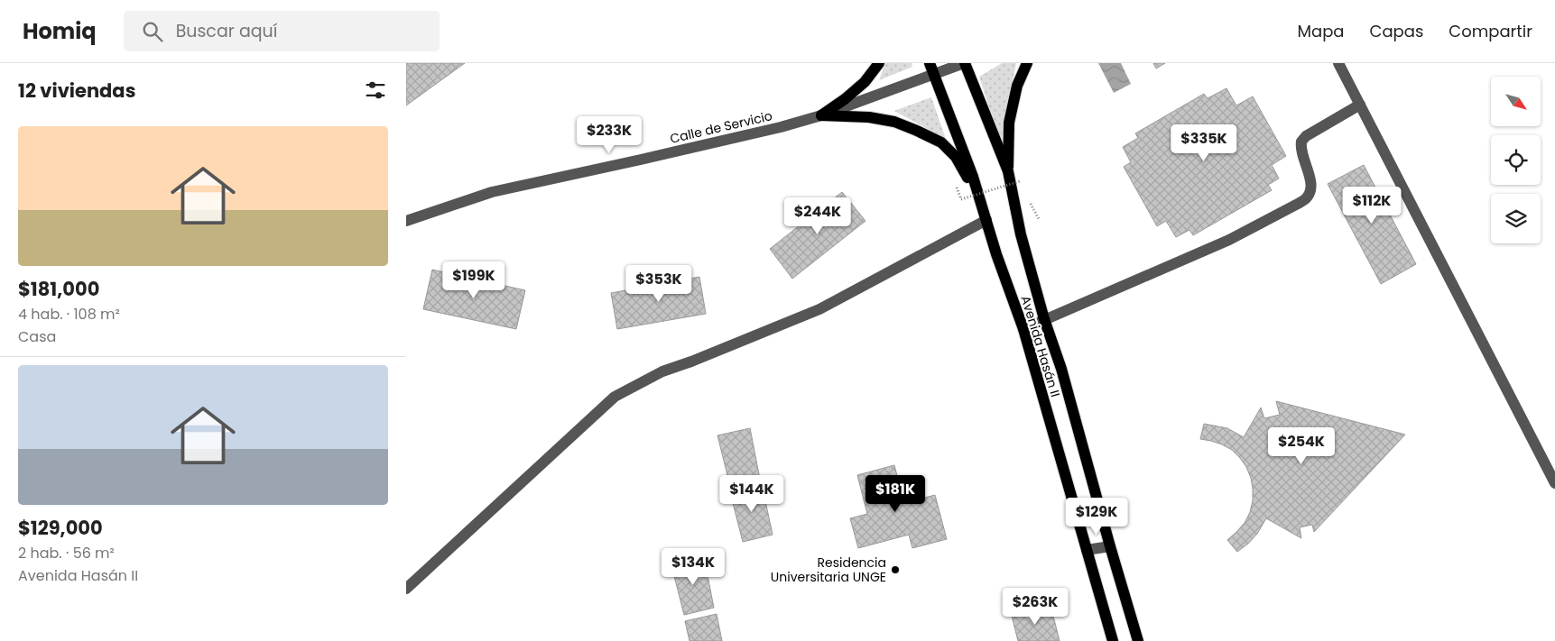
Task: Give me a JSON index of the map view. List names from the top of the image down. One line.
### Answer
{"streets":{"main road":["Avenida Hasán II"],"street":["Calle de Servicio"]},"crossings":[["Calle de Servicio","Avenida Hasán II"]],"places":["Residencia Universitaria UNGE"],"north":"bottom right","page":{"header":"Homiq","search":"Buscar aquí","nav":["Mapa","Capas","Compartir"],"heading":"12 viviendas","price":["$233K","$335K","$112K","$244K","$199K","$353K","$254K","$144K","$181K","$129K","$134K","$263K"],"list":[{"name":"$181,000","note":"4 hab. · 108 m² · Casa"},{"name":"$129,000","note":"2 hab. · 56 m² · Avenida Hasán II"}]}}
